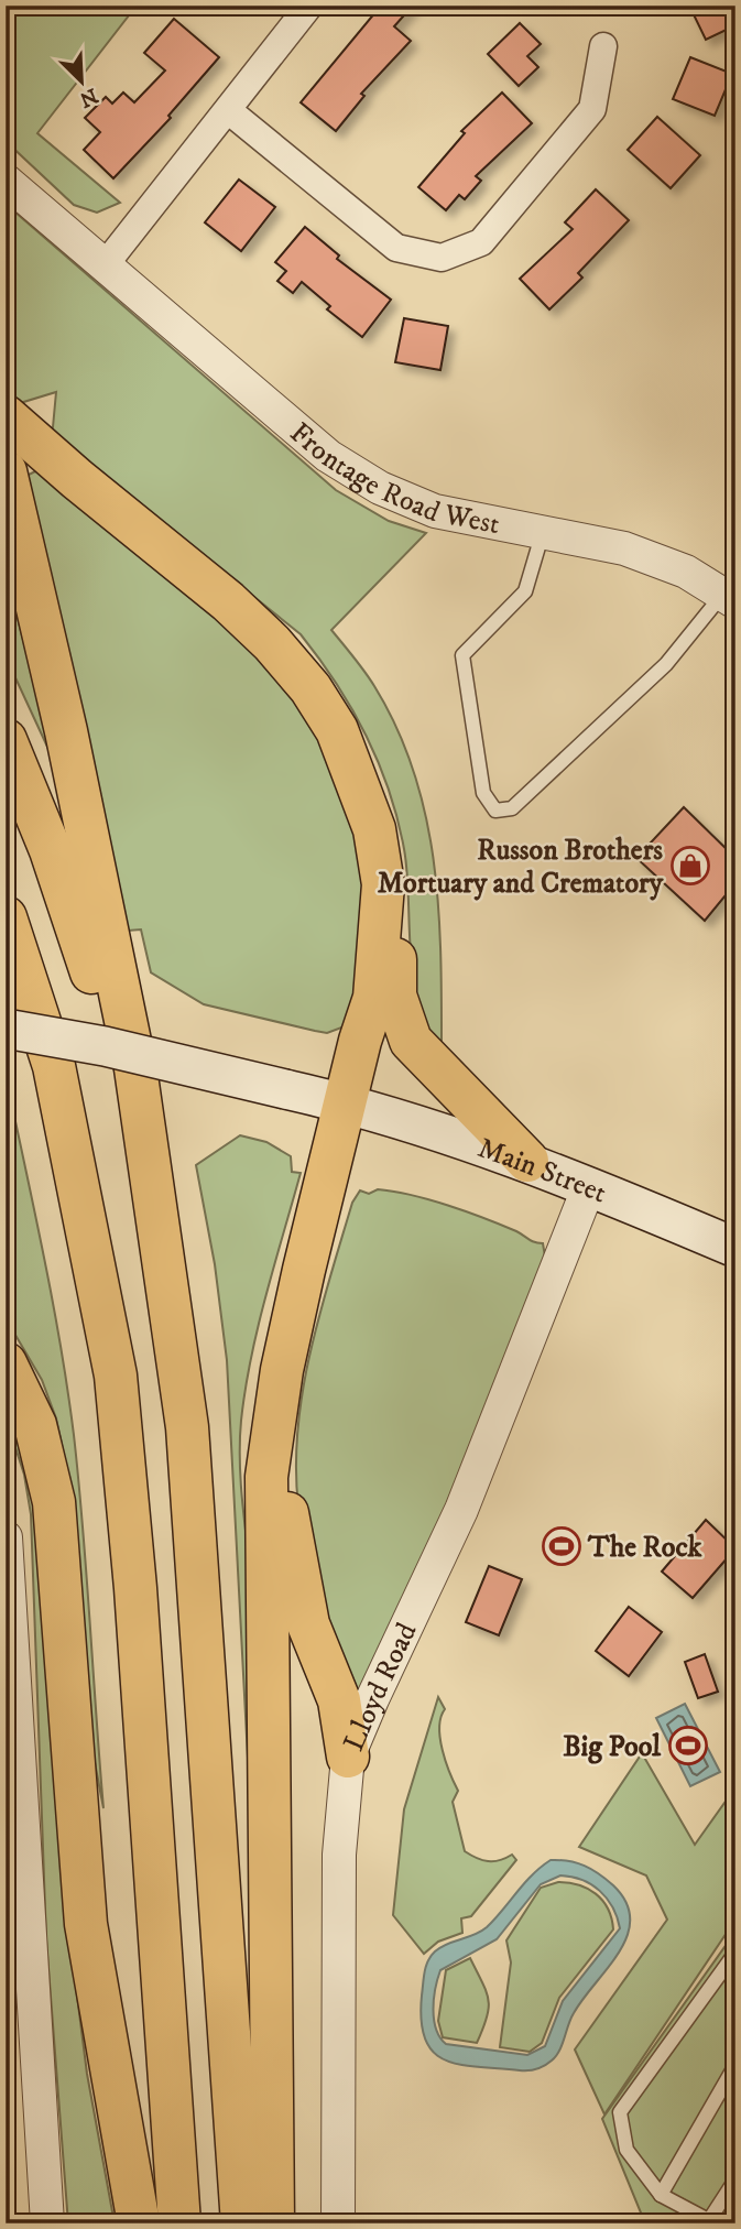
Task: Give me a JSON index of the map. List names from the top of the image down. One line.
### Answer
{"streets":{"main road":["Main Street"],"street":["Frontage Road West","Lloyd Road"]},"crossings":[["Main Street","Lloyd Road"]],"places":{"shop":["Russon Brothers Mortuary and Crematory"],"sports":["The Rock","Big Pool"]},"north":"bottom right"}
